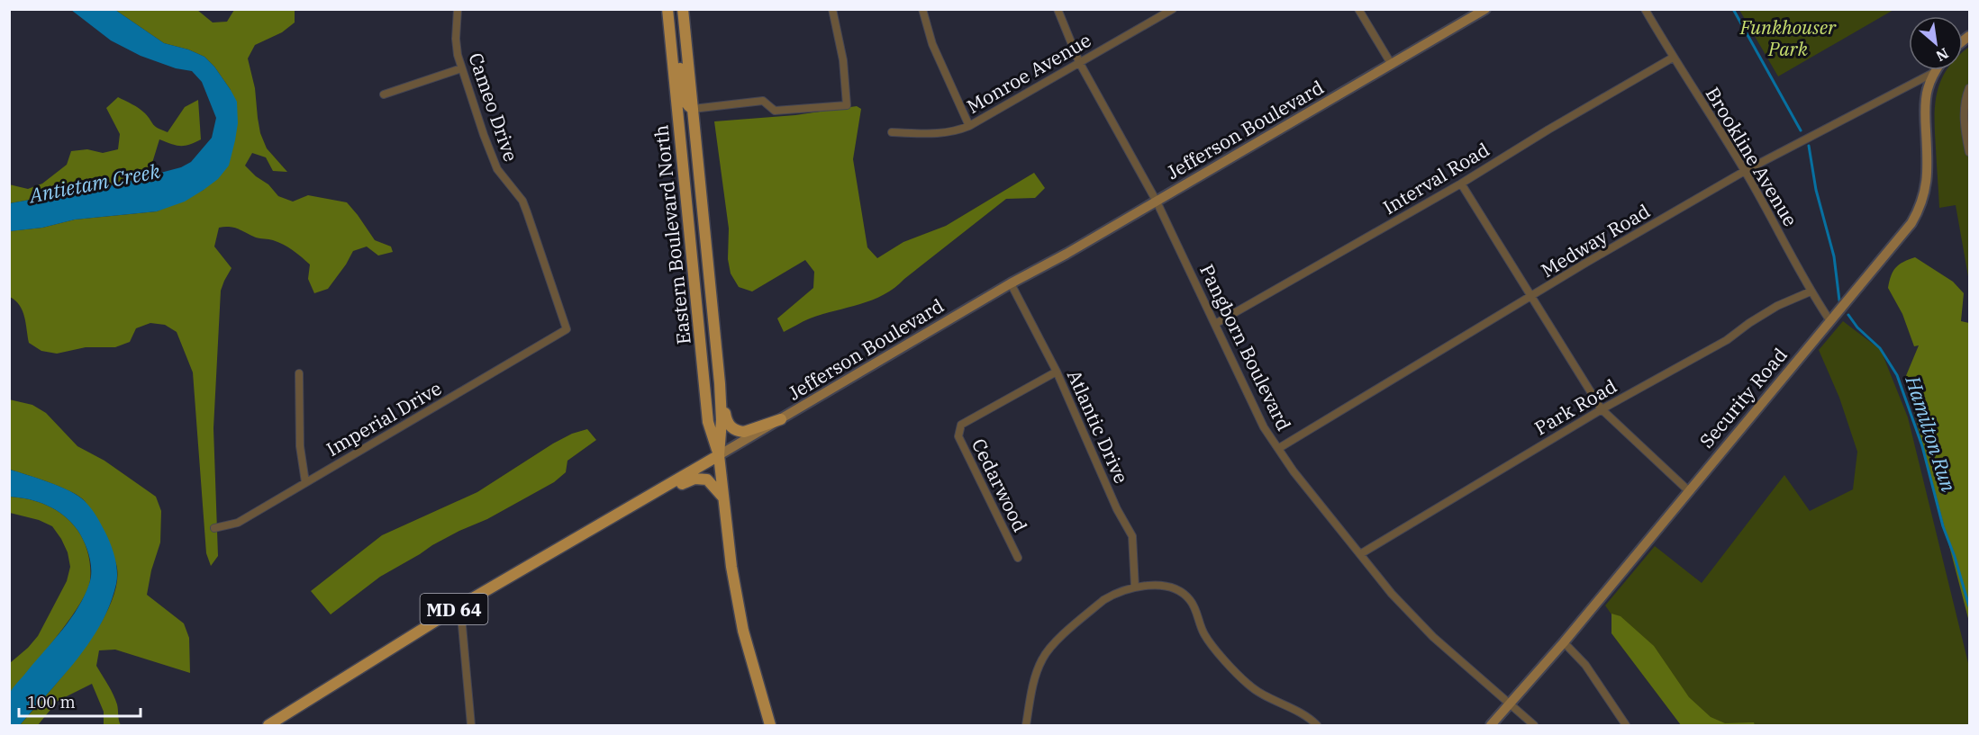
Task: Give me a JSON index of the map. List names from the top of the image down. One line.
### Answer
{"streets":{"main road":["Jefferson Boulevard","Eastern Boulevard North","Security Road","MD 64"],"street":["Monroe Avenue","Cameo Drive","Brookline Avenue","Interval Road","Medway Road","Pangborn Boulevard","Park Road","Imperial Drive","Atlantic Drive","Cedarwood"]},"crossings":[["Monroe Avenue","Pangborn Boulevard"],["Cameo Drive","Imperial Drive"],["Jefferson Boulevard","Eastern Boulevard North"],["Jefferson Boulevard","Pangborn Boulevard"],["Jefferson Boulevard","Atlantic Drive"],["Brookline Avenue","Interval Road"],["Brookline Avenue","Medway Road"],["Brookline Avenue","Security Road"],["Brookline Avenue","Park Road"],["Interval Road","Pangborn Boulevard"],["Medway Road","Pangborn Boulevard"],["Medway Road","Security Road"],["Pangborn Boulevard","Security Road"],["Pangborn Boulevard","Park Road"],["Atlantic Drive","Cedarwood"]],"water":["Antietam Creek","Hamilton Run"],"parks":["Funkhouser Park"],"scale_bar":"100 m","north":"bottom right"}
